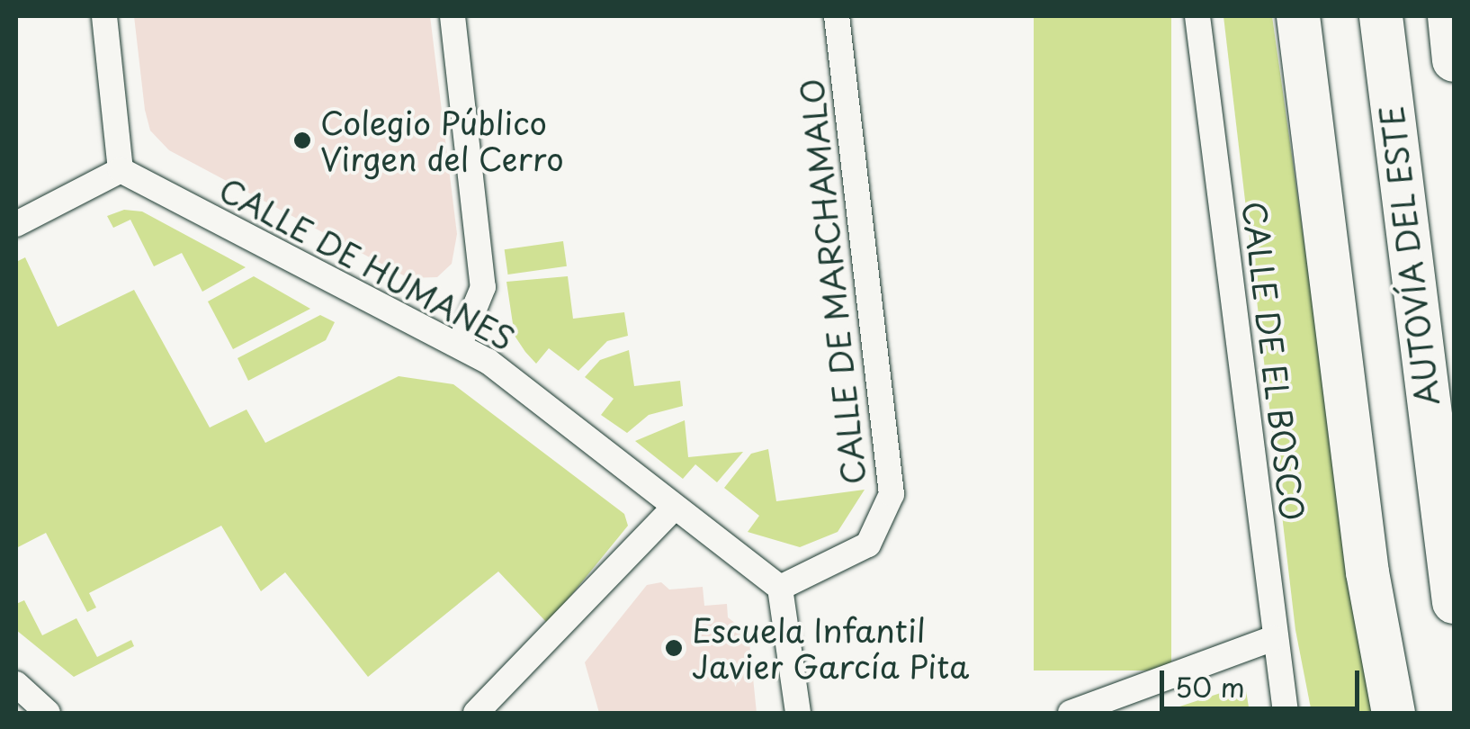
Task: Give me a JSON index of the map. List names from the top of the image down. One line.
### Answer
{"streets":{"highway":["AUTOVÍA DEL ESTE"],"street":["CALLE DE HUMANES","CALLE DE MARCHAMALO","CALLE DE EL BOSCO"]},"crossings":[["CALLE DE HUMANES","CALLE DE MARCHAMALO"]],"places":["Colegio Público Virgen del Cerro","Escuela Infantil Javier García Pita"],"scale_bar":"50 m"}
